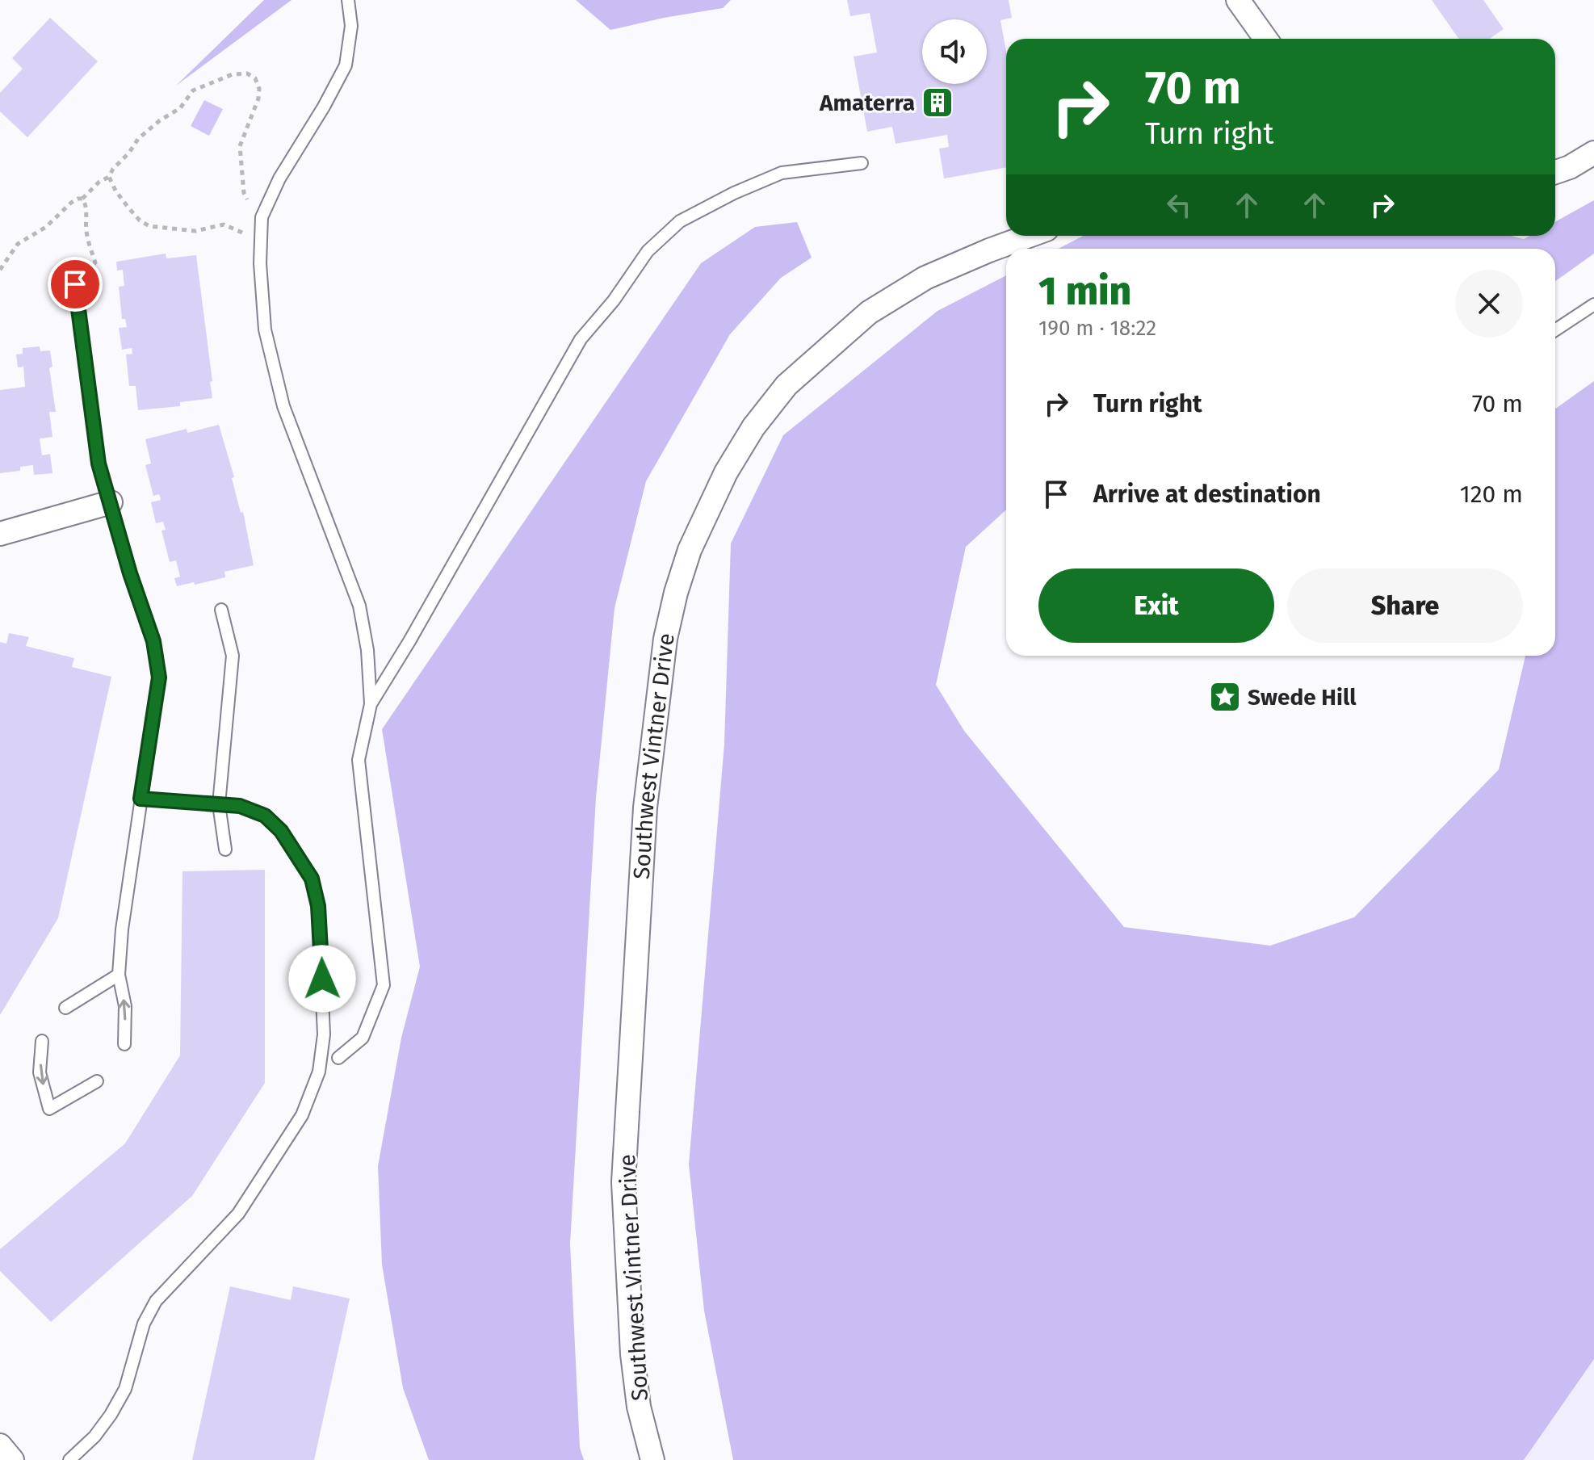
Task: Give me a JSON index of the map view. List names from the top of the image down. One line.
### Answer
{"streets":{"street":["Southwest Vintner Drive"]},"places":{"building":["Amaterra"],"place":["Swede Hill"]},"page":{"turn":["70 m","Turn right"],"heading":["1 min","190 m · 18:22"],"list":[{"name":"Turn right","value":"70 m"},{"name":"Arrive at destination","value":"120 m"}],"buttons":["Exit","Share"]}}
